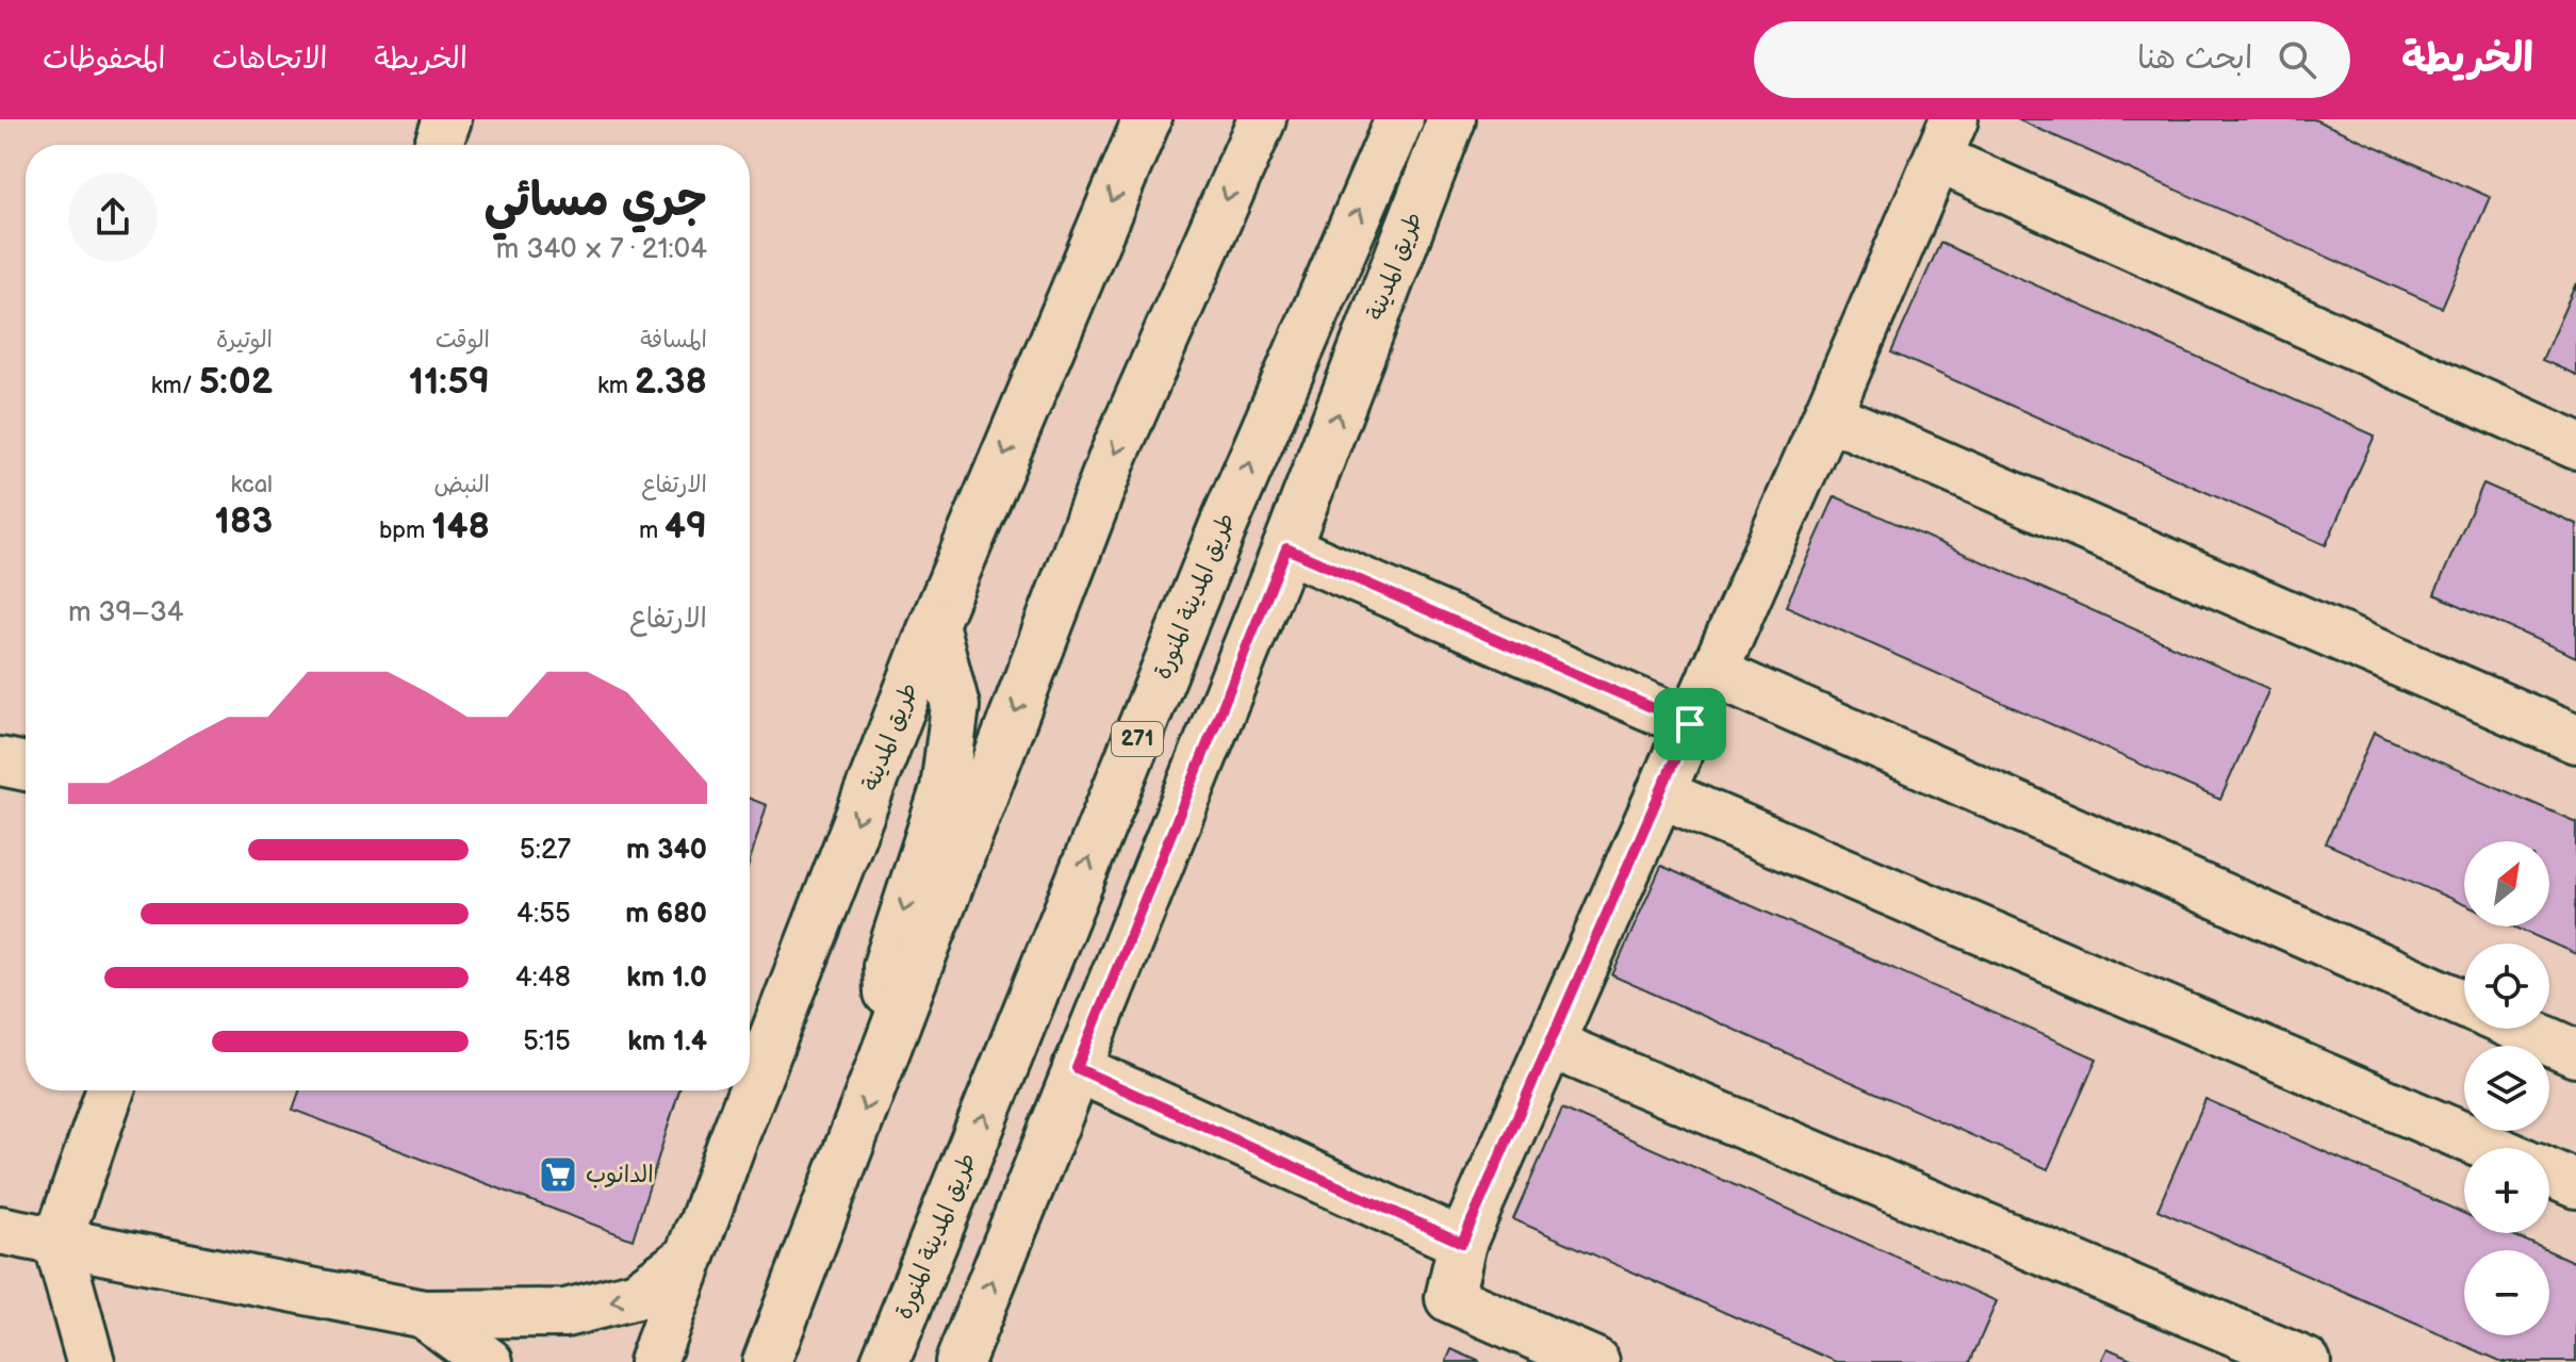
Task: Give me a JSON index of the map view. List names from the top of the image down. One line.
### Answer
{"streets":{"main road":["طريق المدينة","طريق المدينة المنورة","271"]},"places":{"supermarket":["الدانوب"]},"north":"top right","page":{"header":"الخريطة","search":"ابحث هنا","nav":["الخريطة","الاتجاهات","المحفوظات"],"heading":["جري مسائي","21:04 · 7 × 340 m"],"stats":[["المسافة","2.38 km"],["الوقت","11:59"],["الوتيرة","5:02 /km"],["الارتفاع","49 m"],["النبض","148 bpm"],["kcal","183"]],"chart":["الارتفاع","34–39 m"],"list":[{"name":"340 m","note":"5:27"},{"name":"680 m","note":"4:55"},{"name":"1.0 km","note":"4:48"},{"name":"1.4 km","note":"5:15"}],"map_buttons":["+","−"]}}
